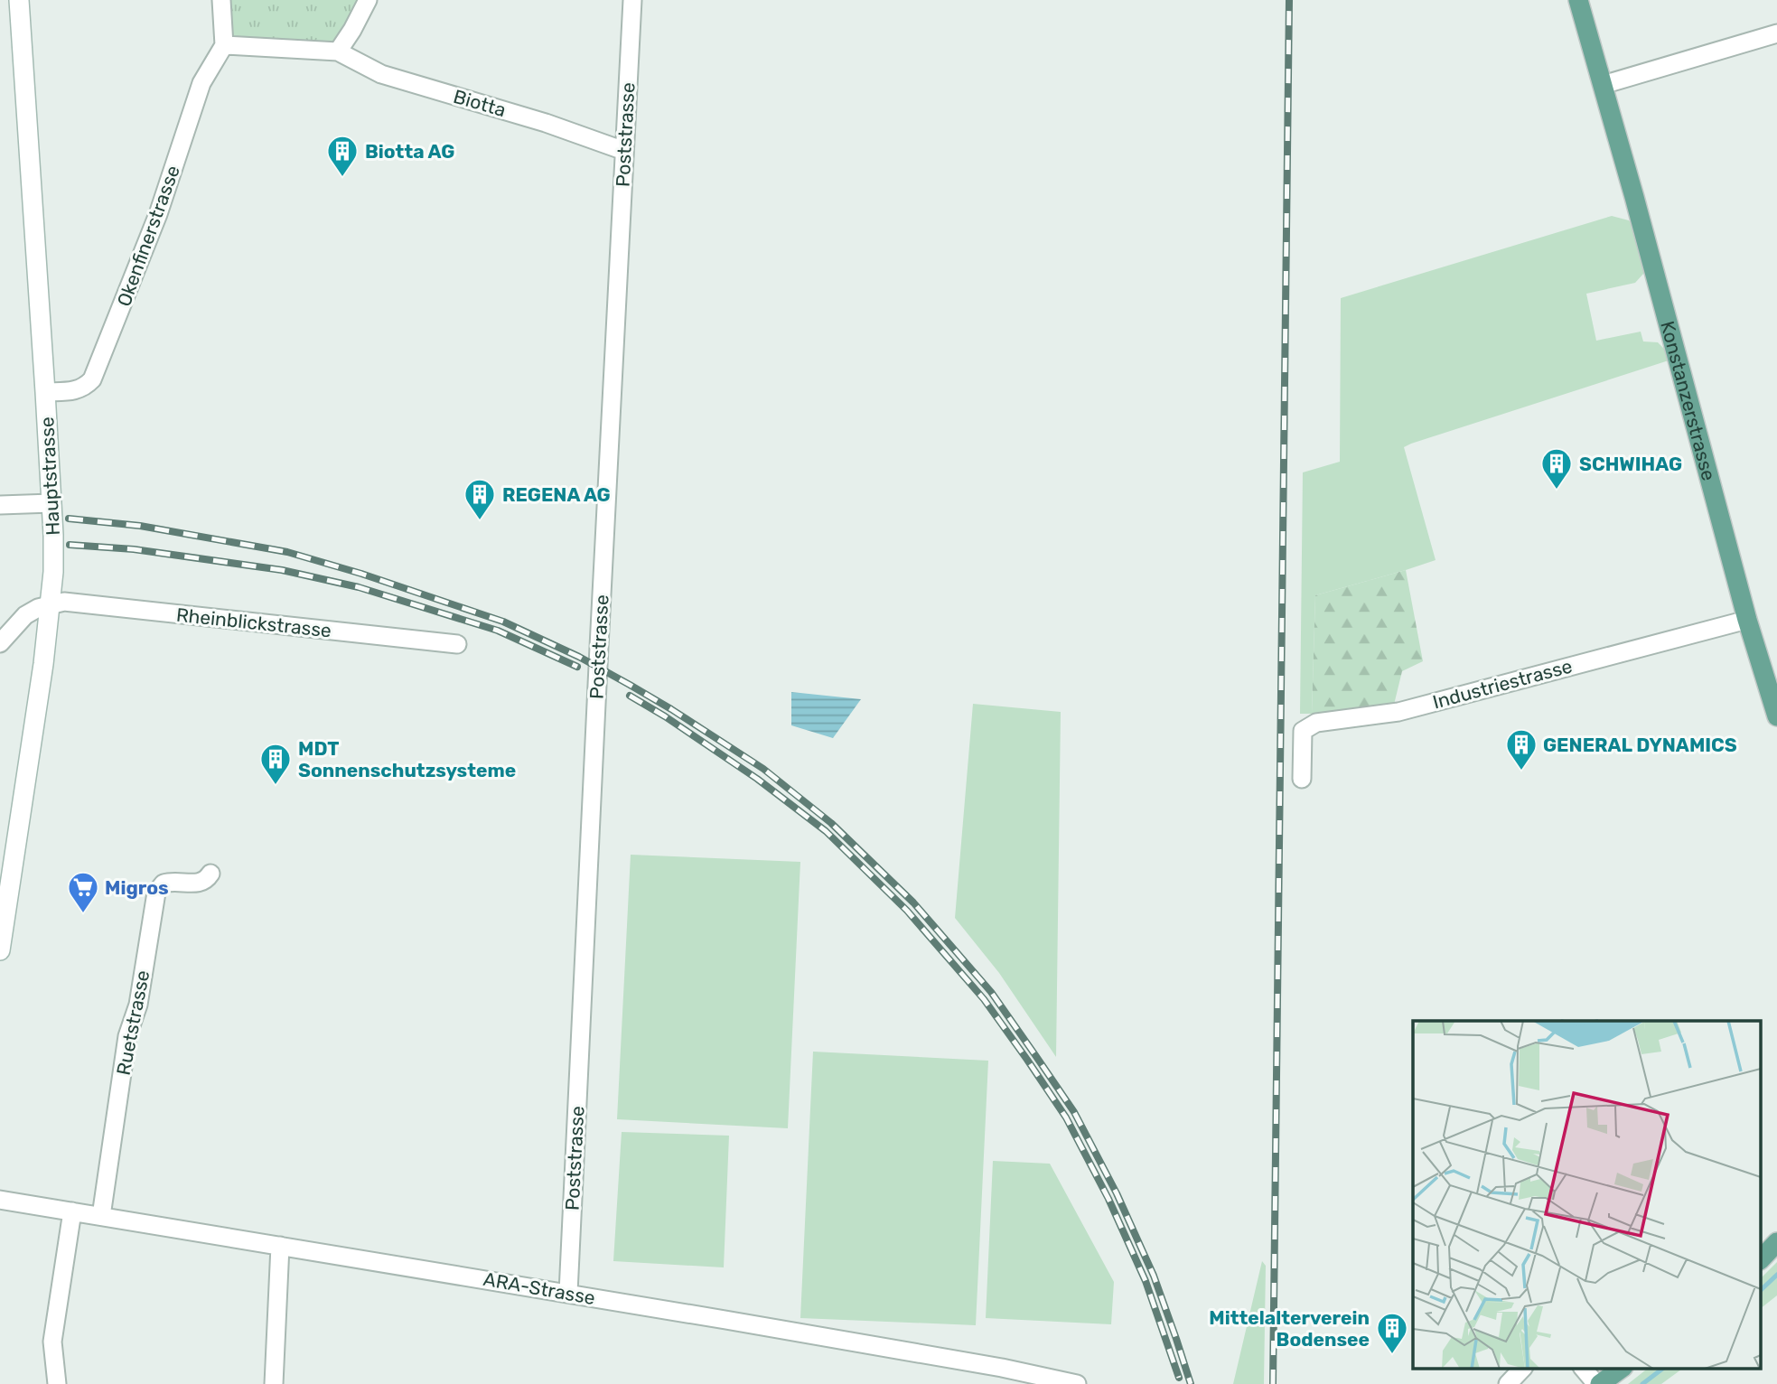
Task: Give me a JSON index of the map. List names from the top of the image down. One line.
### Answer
{"streets":{"main road":["Konstanzerstrasse"],"street":["Biotta","Poststrasse","Okenfinerstrasse","Hauptstrasse","Rheinblickstrasse","Industriestrasse","Ruetstrasse","ARA-Strasse"]},"crossings":[["Biotta","Poststrasse"],["Poststrasse","ARA-Strasse"],["Okenfinerstrasse","Hauptstrasse"],["Konstanzerstrasse","Industriestrasse"],["Hauptstrasse","Rheinblickstrasse"],["Ruetstrasse","ARA-Strasse"]],"places":{"building":["Biotta AG","SCHWIHAG","REGENA AG","GENERAL DYNAMICS","MDT Sonnenschutzsysteme","Mittelalterverein Bodensee"],"supermarket":["Migros"]}}
